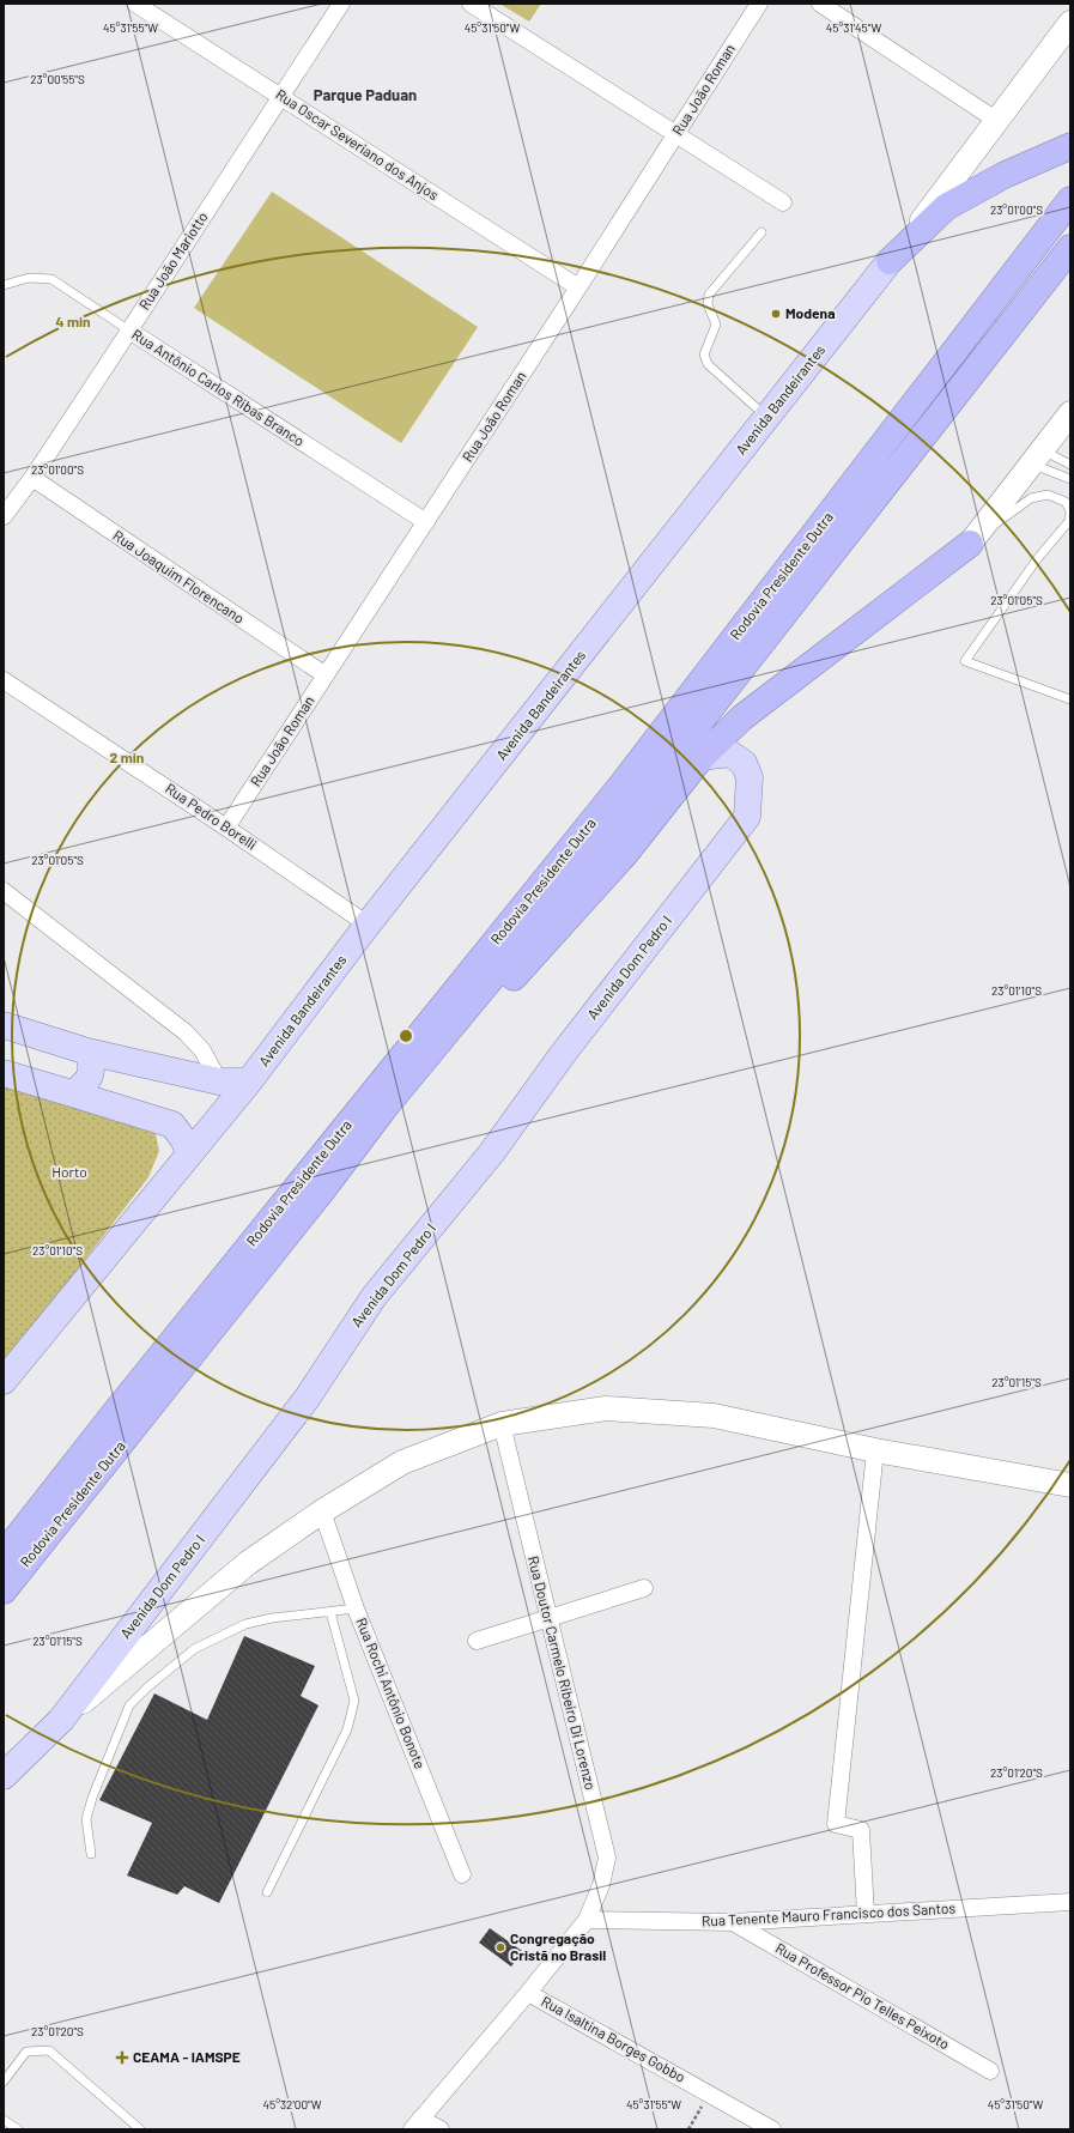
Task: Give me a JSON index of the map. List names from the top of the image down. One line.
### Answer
{"streets":{"highway":["Rodovia Presidente Dutra"],"main road":["Avenida Bandeirantes","Avenida Dom Pedro I"],"street":["Rua João Roman","Rua Oscar Severiano dos Anjos","Rua João Mariotto","Rua Antônio Carlos Ribas Branco","Rua Joaquim Florencano","Rua Pedro Borelli","Rua Doutor Carmelo Ribeiro Di Lorenzo","Rua Rochi Antônio Bonote","Rua Tenente Mauro Francisco dos Santos","Rua Professor Pio Telles Peixoto","Rua Isaltina Borges Gobbo"]},"crossings":[["Rua João Roman","Rua Oscar Severiano dos Anjos"],["Rua João Roman","Rua Antônio Carlos Ribas Branco"],["Rua João Roman","Rua Joaquim Florencano"],["Rua João Roman","Rua Pedro Borelli"],["Rua Oscar Severiano dos Anjos","Rua João Mariotto"],["Rua João Mariotto","Rua Antônio Carlos Ribas Branco"],["Rua João Mariotto","Rua Joaquim Florencano"],["Avenida Bandeirantes","Rua Pedro Borelli"],["Rua Doutor Carmelo Ribeiro Di Lorenzo","Rua Tenente Mauro Francisco dos Santos"],["Rua Doutor Carmelo Ribeiro Di Lorenzo","Rua Isaltina Borges Gobbo"],["Rua Tenente Mauro Francisco dos Santos","Rua Professor Pio Telles Peixoto"]],"districts":["Parque Paduan"],"parks":["Horto"],"places":{"other":["Modena","Congregação Cristã no Brasil"],"health":["CEAMA - IAMSPE"]},"coordinates":["45°31'45\"W","45°31'55\"W","45°31'50\"W","23°00'55\"S","23°01'00\"S","23°01'05\"S","23°01'10\"S","23°01'15\"S","23°01'20\"S","45°32'00\"W"],"rings":["4 min","2 min"]}
